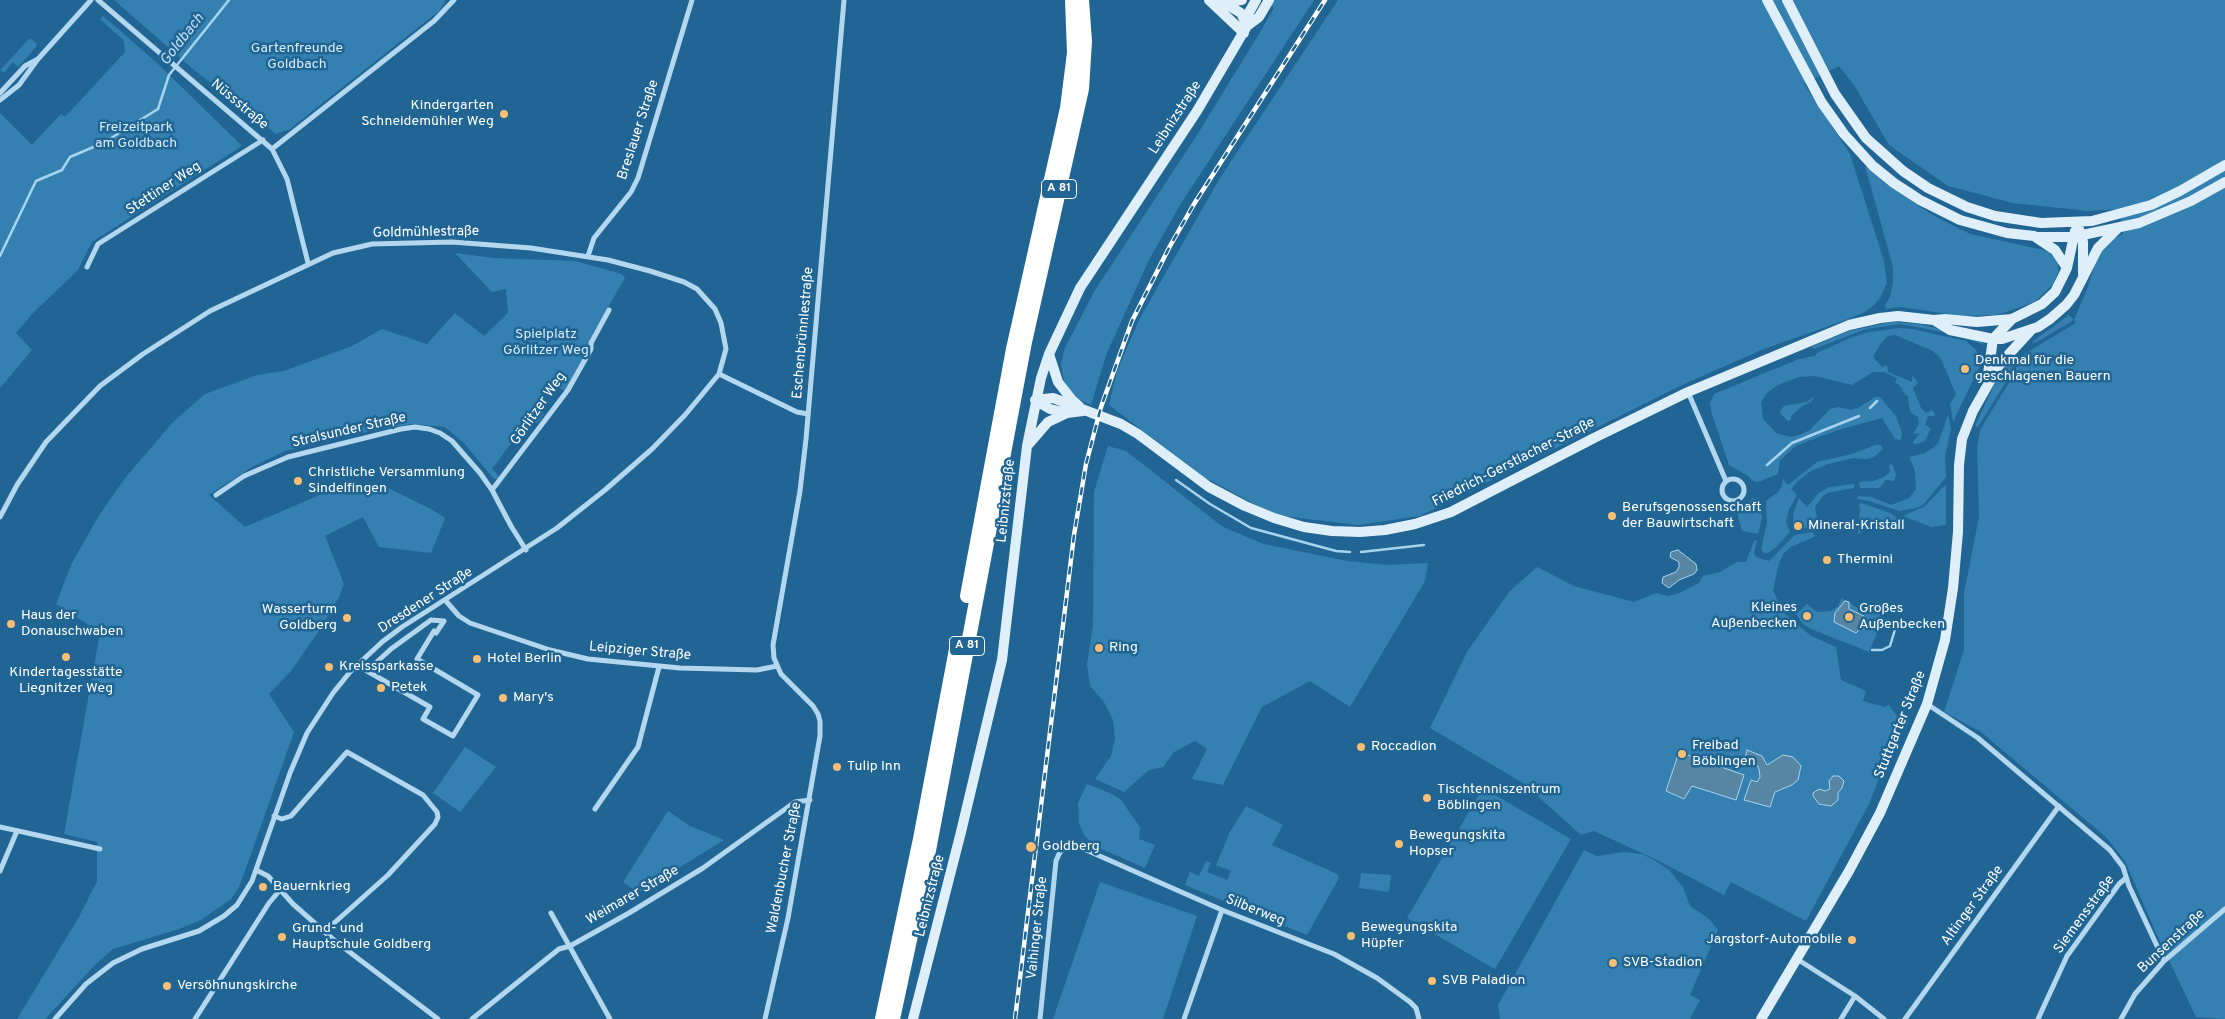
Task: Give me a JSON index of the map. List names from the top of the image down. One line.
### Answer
{"streets":{"highway":["A 81"],"street":["Nüssstraße","Leibnizstraße","Breslauer Straße","Stettiner Weg","Goldmühlestraße","Eschenbrünnlestraße","Görlitzer Weg","Stralsunder Straße","Friedrich-Gerstlacher-Straße","Dresdener Straße","Leipziger Straße","Stuttgarter Straße","Waldenbucher Straße","Weimarer Straße","Altinger Straße","Silberweg","Siemensstraße","Vaihinger Straße","Bunsenstraße"]},"crossings":[["Nüssstraße","Stettiner Weg"],["Nüssstraße","Goldmühlestraße"],["Leibnizstraße","Friedrich-Gerstlacher-Straße"],["Breslauer Straße","Goldmühlestraße"],["Goldmühlestraße","Dresdener Straße"],["Eschenbrünnlestraße","Leipziger Straße"],["Eschenbrünnlestraße","Waldenbucher Straße"],["Görlitzer Weg","Stralsunder Straße"],["Stralsunder Straße","Dresdener Straße"],["Friedrich-Gerstlacher-Straße","Stuttgarter Straße"],["Dresdener Straße","Leipziger Straße"],["Leipziger Straße","Waldenbucher Straße"],["Waldenbucher Straße","Weimarer Straße"],["Silberweg","Vaihinger Straße"]],"water":["Goldbach"],"parks":["Gartenfreunde Goldbach","Freizeitpark am Goldbach","Spielplatz Görlitzer Weg"],"places":["Kindergarten Schneidemühler Weg","Denkmal für die geschlagenen Bauern","Christliche Versammlung Sindelfingen","Berufsgenossenschaft der Bauwirtschaft","Mineral-Kristall","Thermini","Kleines Außenbecken","Großes Außenbecken","Wasserturm Goldberg","Haus der Donauschwaben","Ring","Kindertagesstätte Liegnitzer Weg","Hotel Berlin","Kreissparkasse","Petek","Mary's","Roccadion","Freibad Böblingen","Tulip Inn","Tischtenniszentrum Böblingen","Bewegungskita Hopser","Goldberg","Bauernkrieg","Bewegungskita Hüpfer","Grund- und Hauptschule Goldberg","Jargstorf-Automobile","SVB-Stadion","SVB Paladion","Versöhnungskirche"]}
